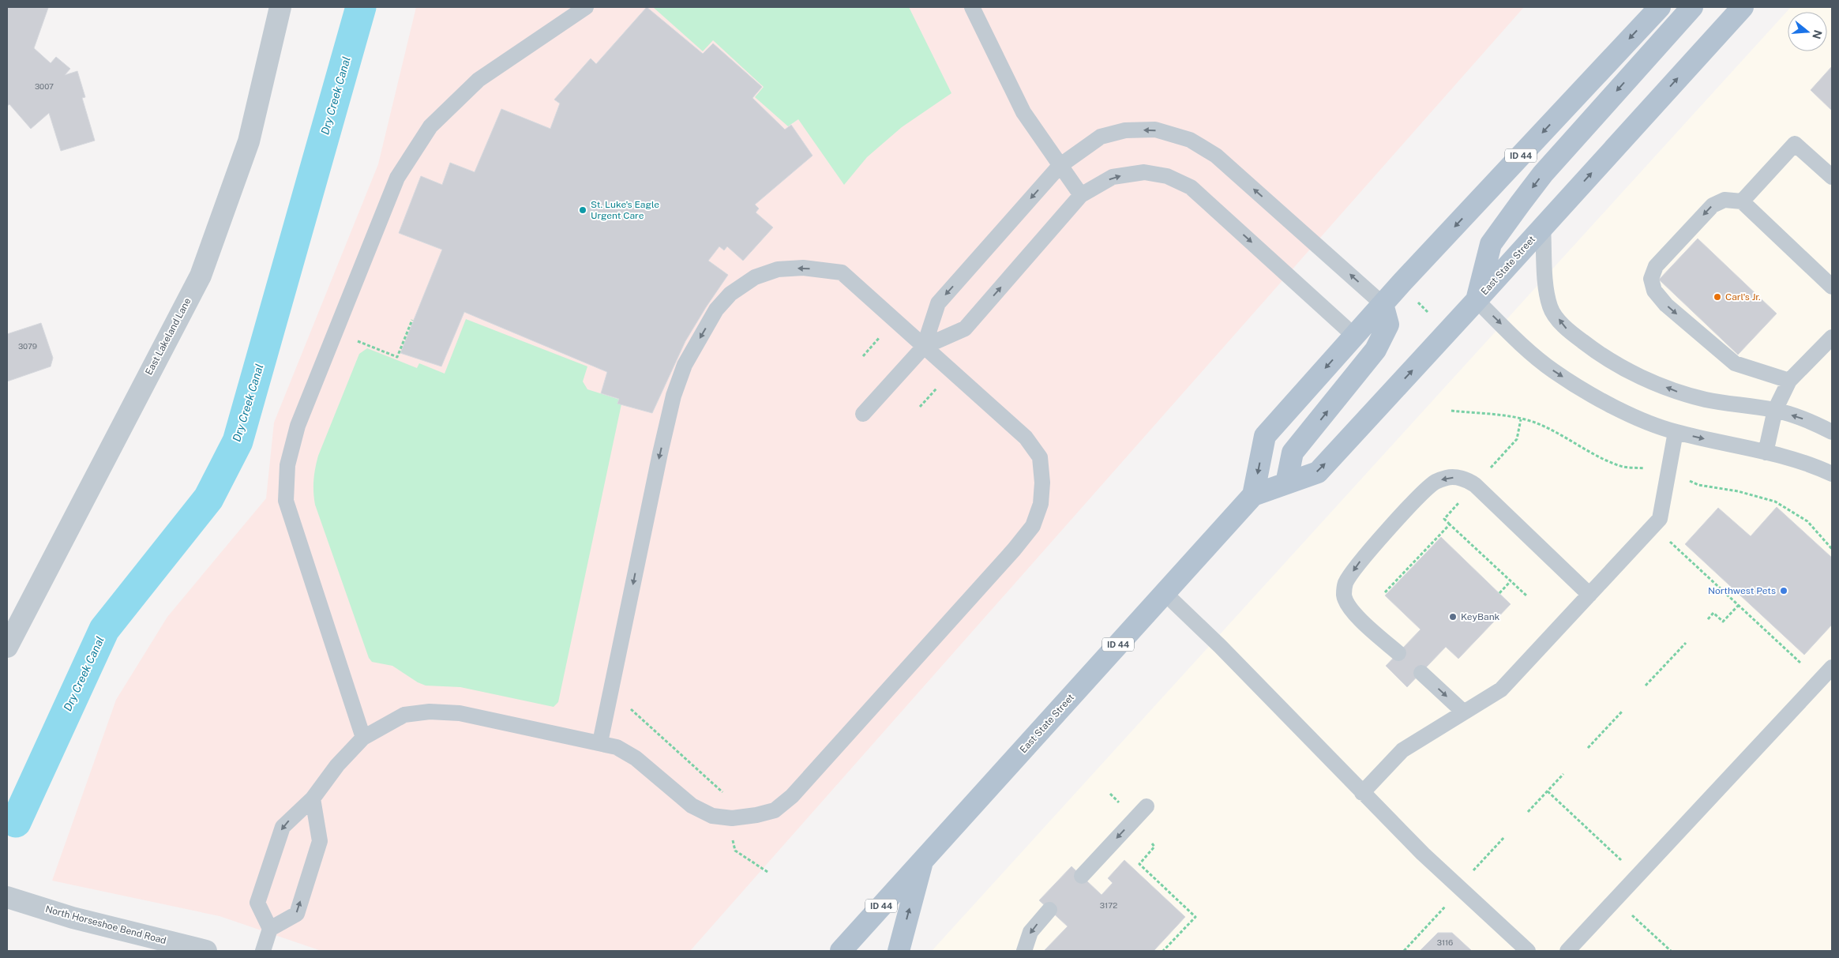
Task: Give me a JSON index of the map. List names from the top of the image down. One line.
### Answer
{"streets":{"main road":["ID 44","East State Street"],"street":["East Lakeland Lane","North Horseshoe Bend Road"]},"crossings":[["ID 44","East State Street"]],"water":["Dry Creek Canal"],"places":["St. Luke's Eagle Urgent Care","Carl's Jr.","Northwest Pets","KeyBank"],"house_numbers":["3007","3079","3172","3116"],"north":"right"}
